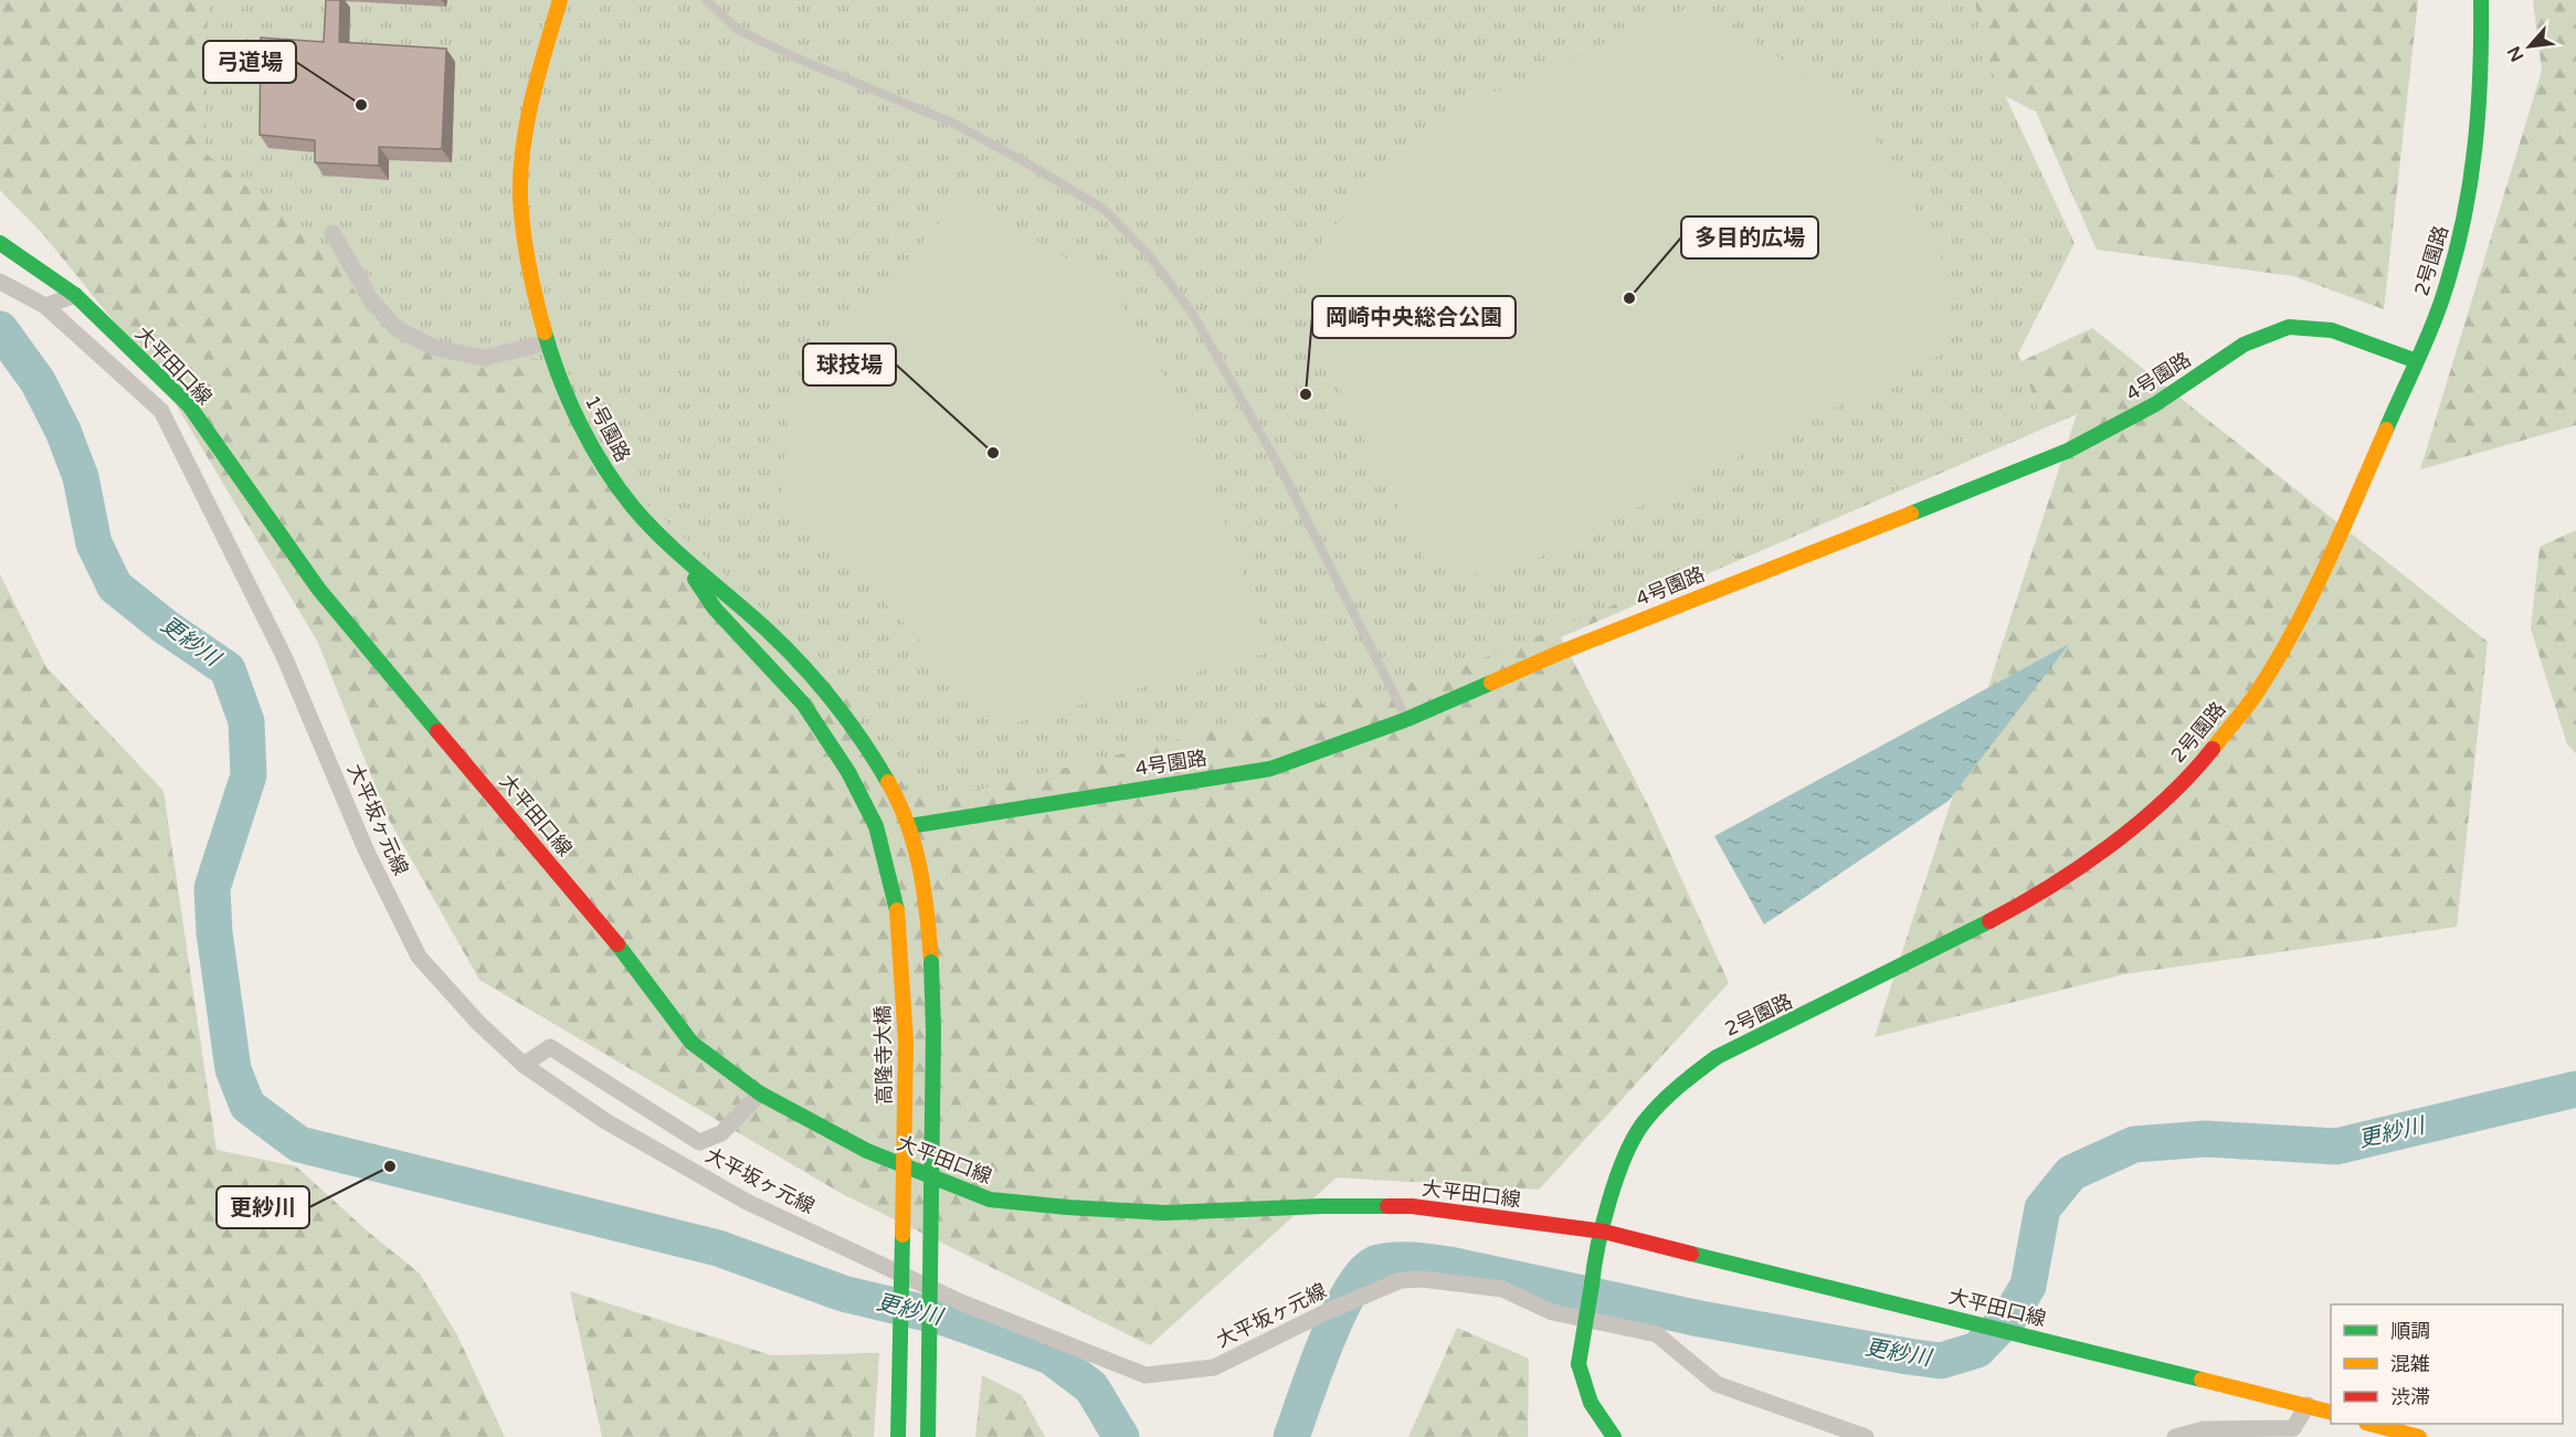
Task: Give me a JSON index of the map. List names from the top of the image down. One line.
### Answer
{"streets":{"street":["2号園路","大平田口線","4号園路","1号園路","大平坂ヶ元線","高隆寺大橋"]},"crossings":[["2号園路","大平田口線"],["2号園路","4号園路"],["4号園路","1号園路"],["1号園路","高隆寺大橋"]],"water":["更紗川"],"places":["弓道場","多目的広場","岡崎中央総合公園","球技場","更紗川"],"legend":["順調","混雑","渋滞"],"north":"bottom left"}
